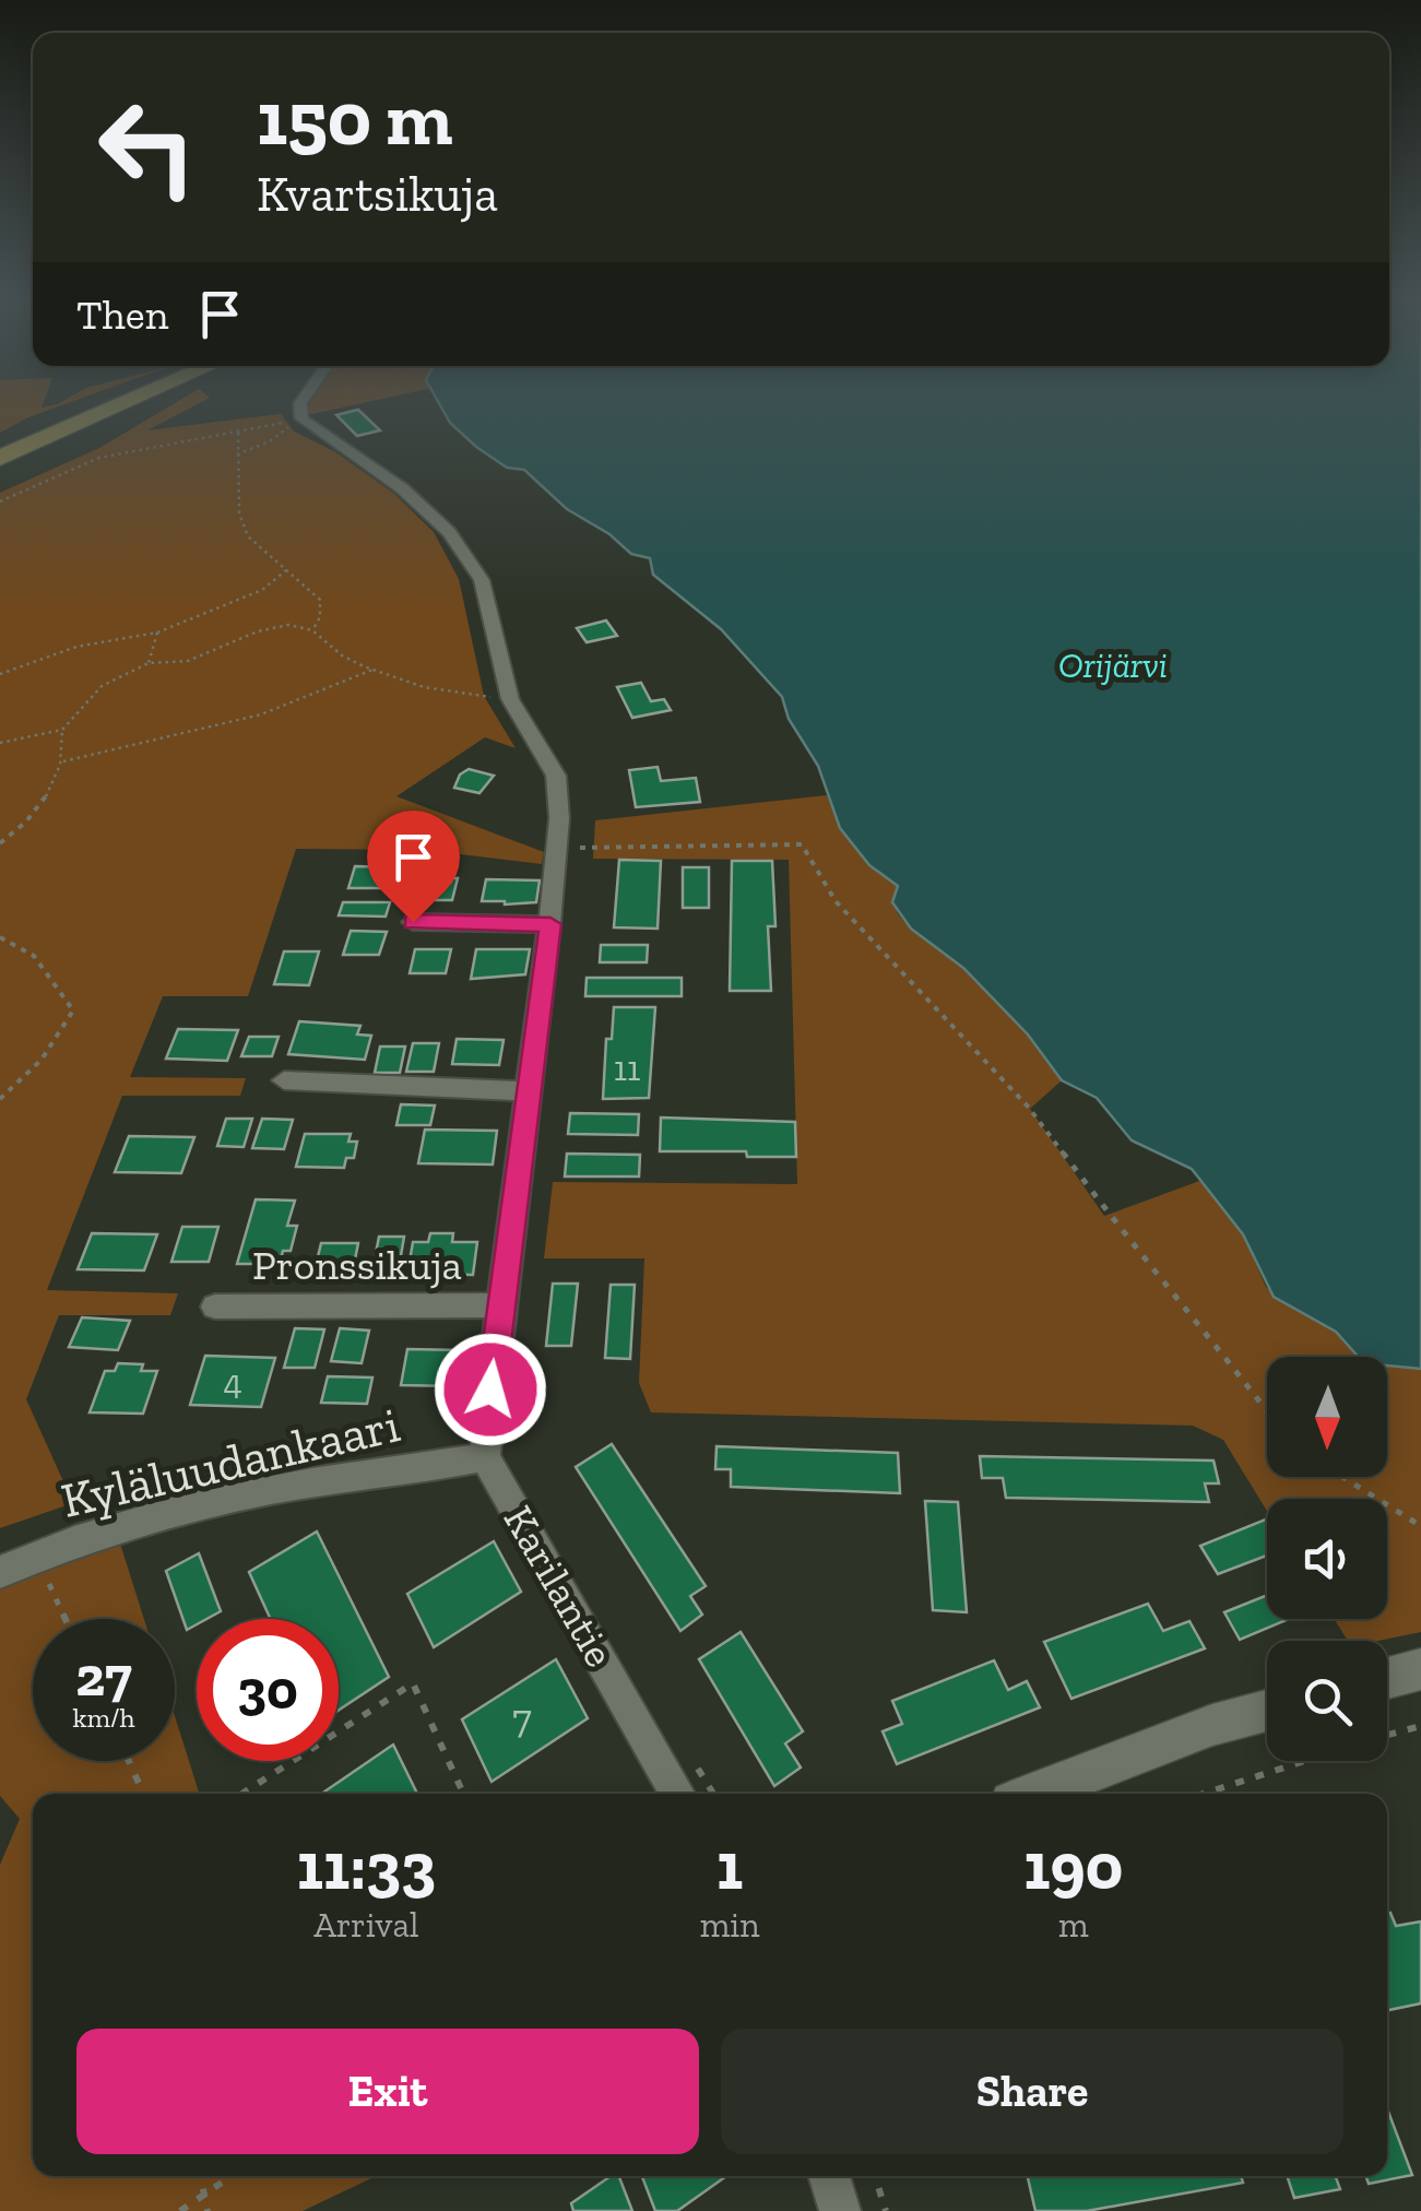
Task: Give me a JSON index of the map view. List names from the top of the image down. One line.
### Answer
{"streets":{"street":["Pronssikuja","Kyläluudankaari","Karilantie"]},"crossings":[["Pronssikuja","Karilantie"],["Kyläluudankaari","Karilantie"]],"water":["Orijärvi"],"house_numbers":["11","4","7"],"north":"bottom","page":{"turn":["150 m","Kvartsikuja"],"then":"Then","speed":"27 km/h","limit":"30","eta":["11:33","Arrival","1","min","190","m"],"buttons":["Exit","Share"]}}
